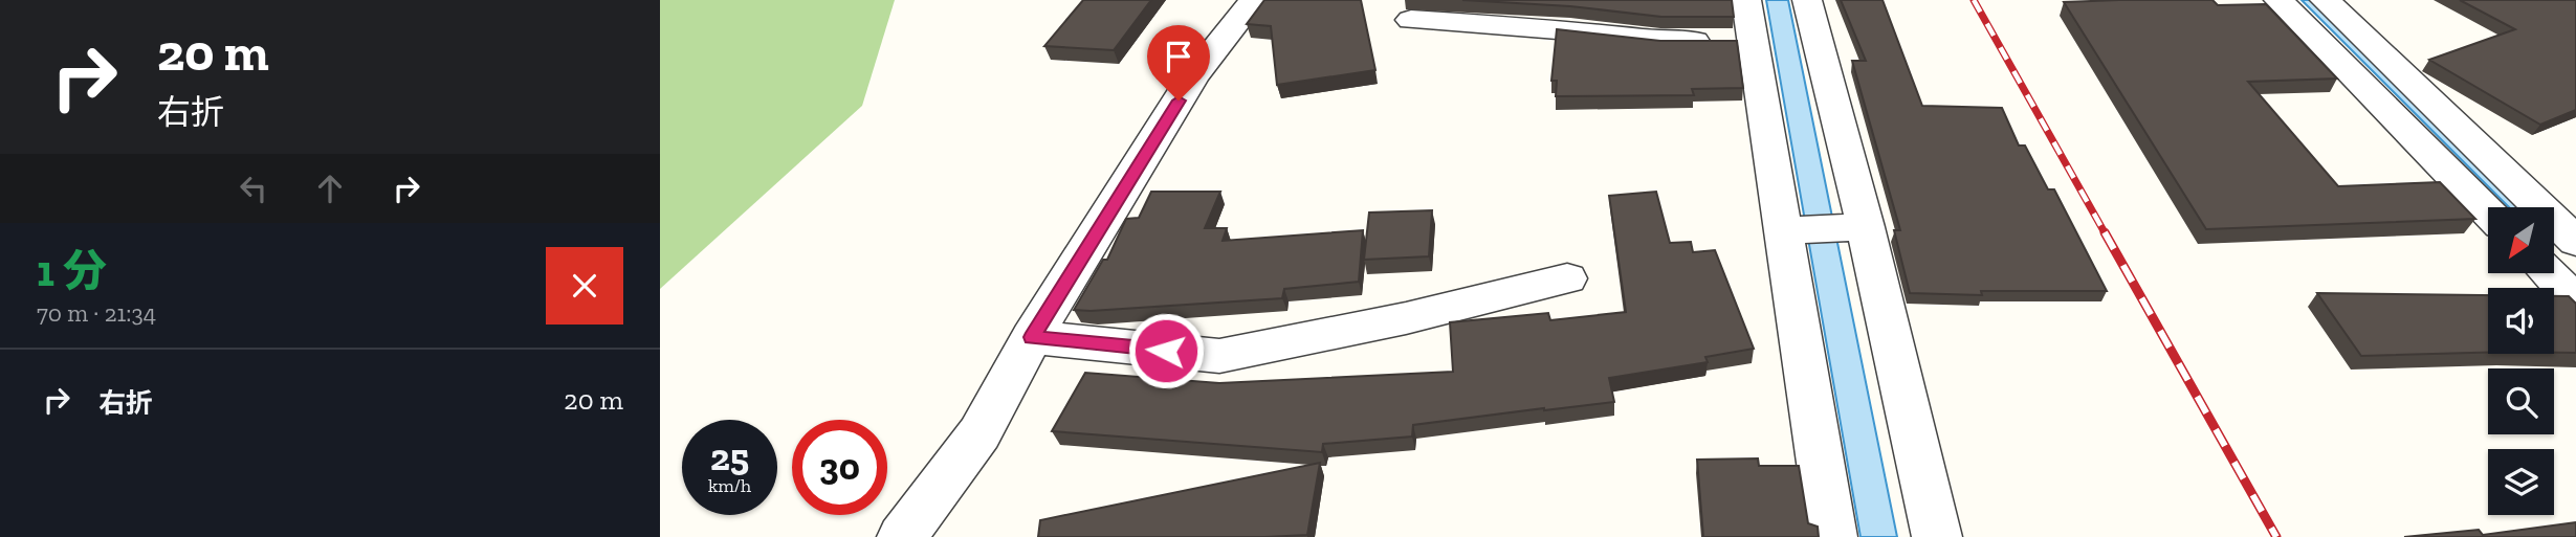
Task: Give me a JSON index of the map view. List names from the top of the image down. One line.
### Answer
{"north":"bottom left","page":{"turn":["20 m","右折"],"heading":["1 分","70 m · 21:34"],"list":[{"name":"右折","value":"20 m"}],"speed":"25 km/h","limit":"30"}}
